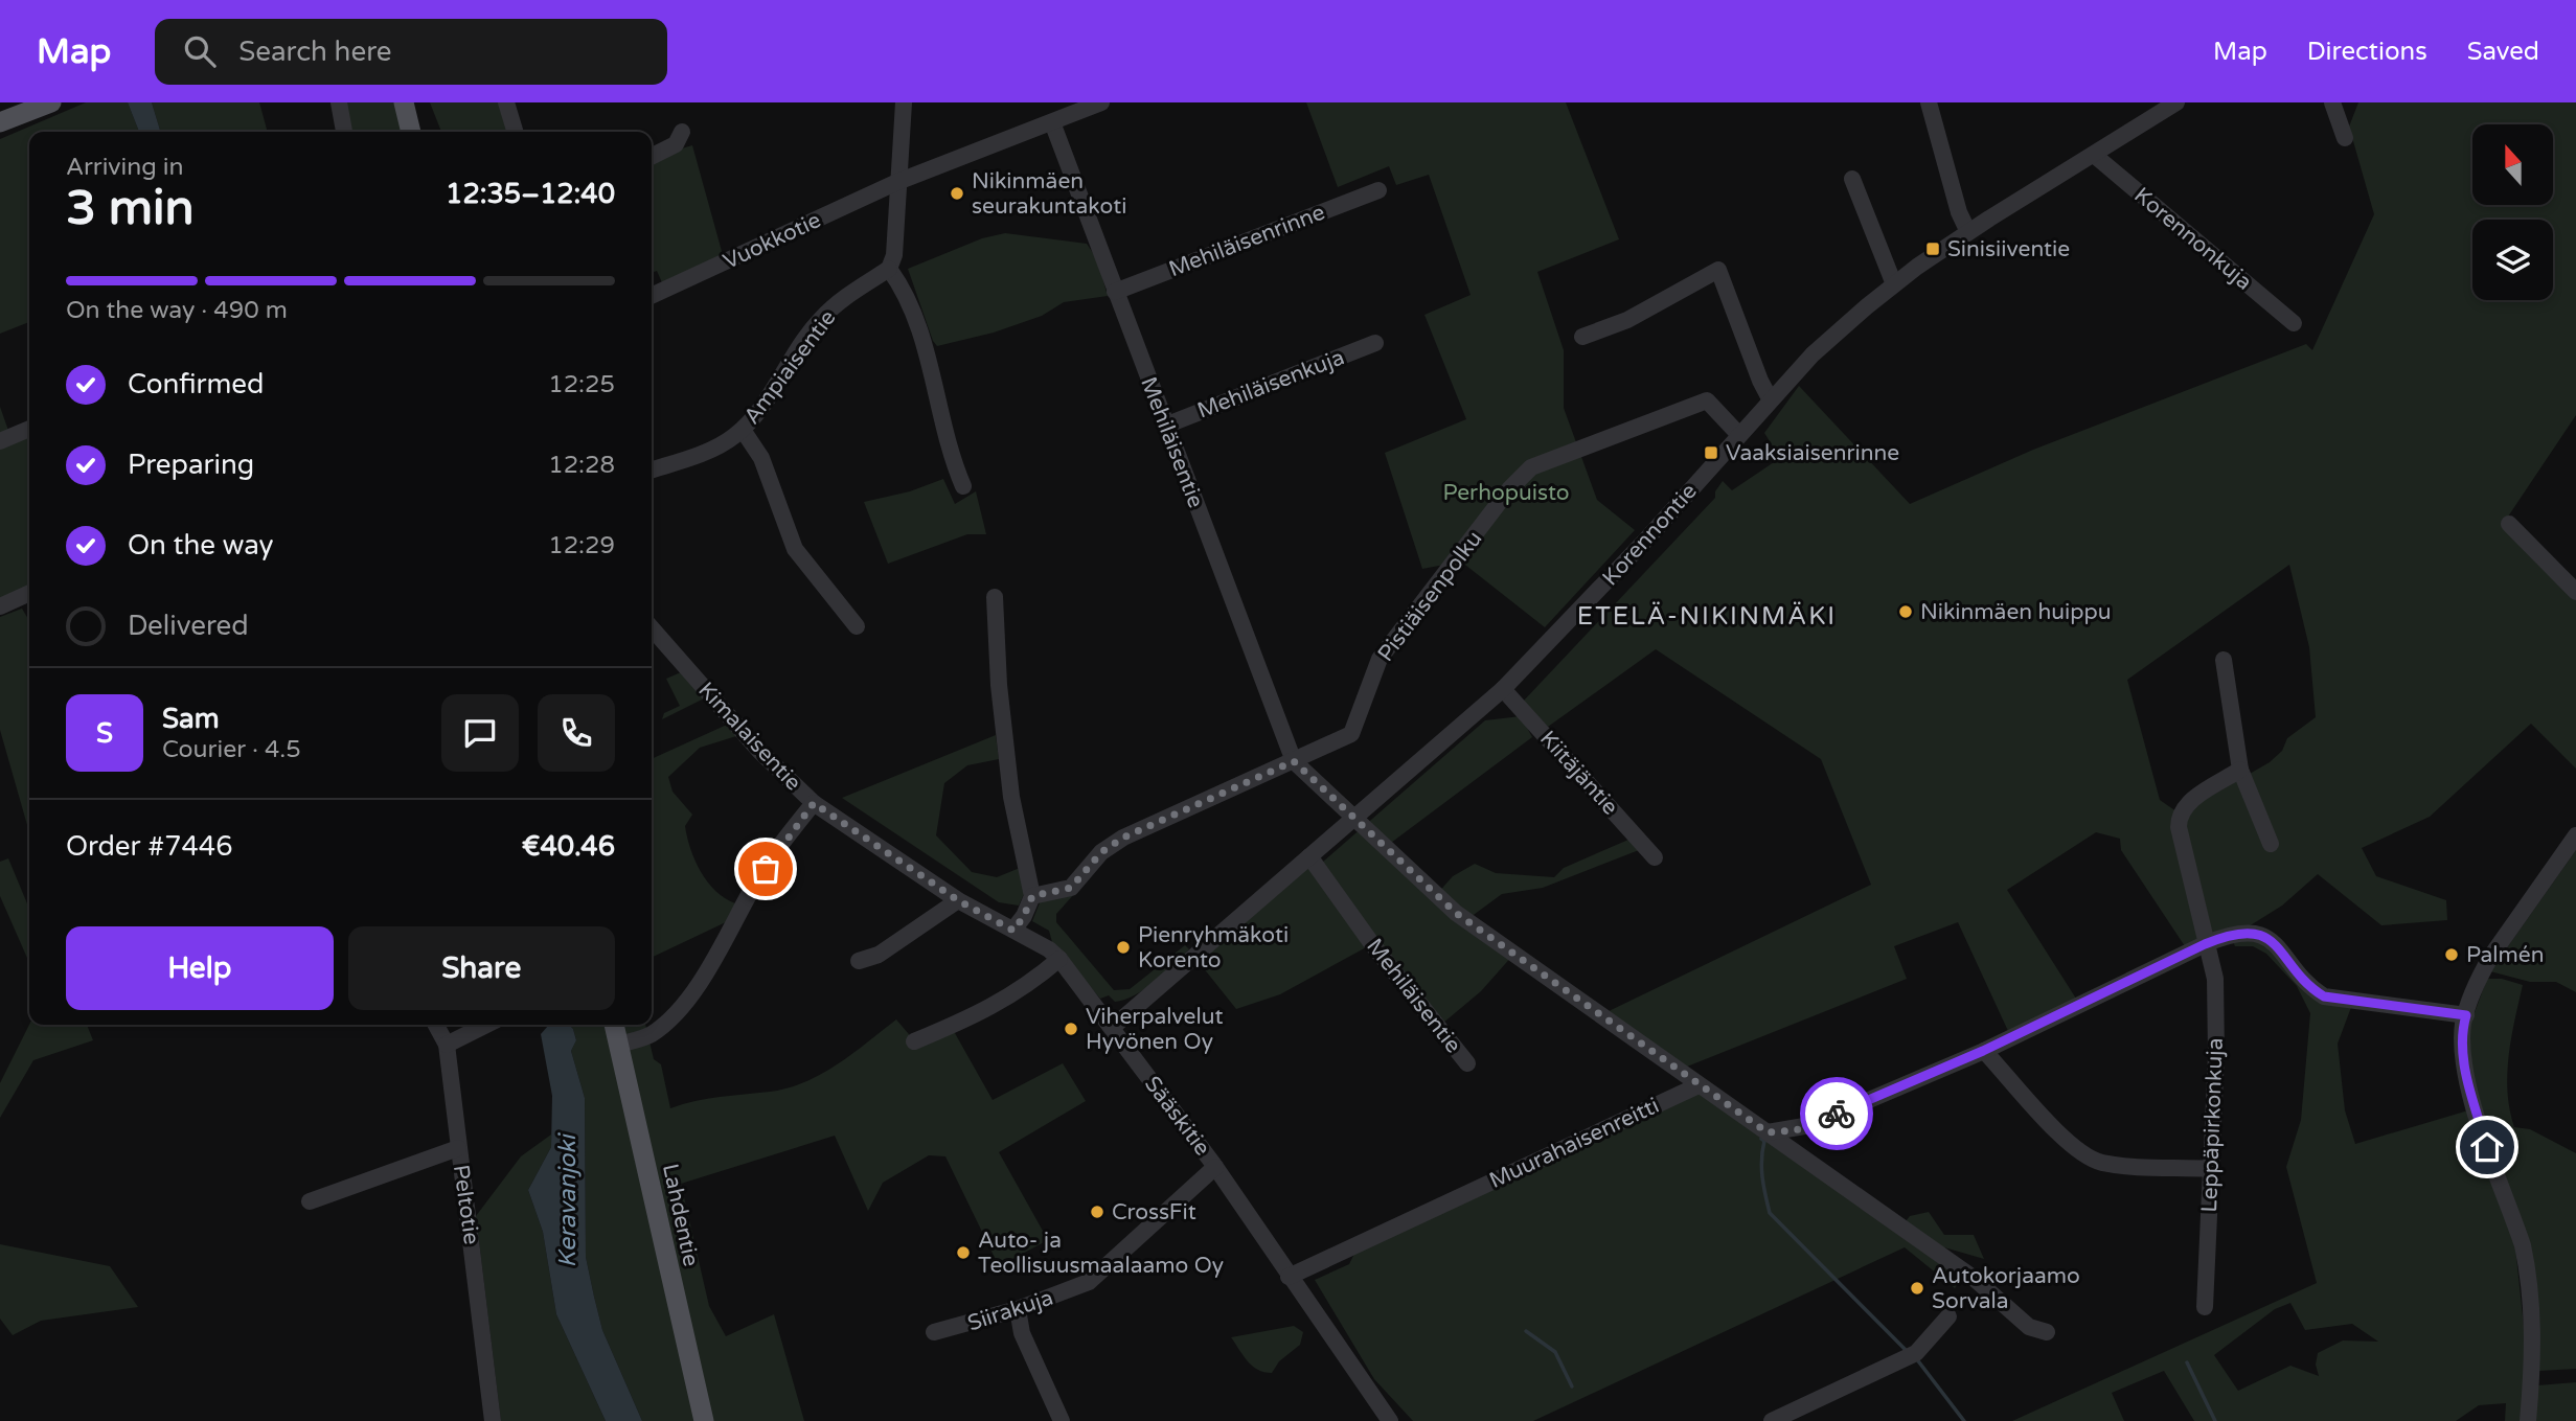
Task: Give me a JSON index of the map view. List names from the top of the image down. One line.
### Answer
{"streets":{"main road":["Lahdentie"],"street":["Korennonkuja","Vuokkotie","Mehiläisenrinne","Ampiaisentie","Mehiläisenkuja","Mehiläisentie","Korennontie","Pistiäisenpolku","Kimalaisentie","Kiitäjäntie","Sääskitie","Leppäpirkonkuja","Muurahaisenreitti","Peltotie","Siirakuja"]},"crossings":[["Korennonkuja","Korennontie"],["Vuokkotie","Mehiläisentie"],["Mehiläisenrinne","Mehiläisentie"],["Mehiläisenkuja","Mehiläisentie"],["Mehiläisentie","Korennontie"],["Mehiläisentie","Pistiäisenpolku"],["Korennontie","Pistiäisenpolku"],["Korennontie","Kiitäjäntie"],["Korennontie","Sääskitie"],["Kimalaisentie","Sääskitie"],["Sääskitie","Muurahaisenreitti"],["Sääskitie","Siirakuja"]],"districts":["ETELÄ-NIKINMÄKI"],"water":["Keravanjoki"],"parks":["Perhopuisto"],"places":{"other":["Nikinmäen seurakuntakoti","Nikinmäen huippu","Pienryhmäkoti Korento","Palmén","Viherpalvelut Hyvönen Oy","CrossFit","Auto- ja Teollisuusmaalaamo Oy","Autokorjaamo Sorvala"],"transit":["Sinisiiventie","Vaaksiaisenrinne"]},"north":"top","page":{"header":"Map","search":"Search here","nav":["Map","Directions","Saved"],"heading":["3 min","Arriving in","12:35–12:40"],"panel":["Sam","Courier · 4.5","Order #7446","€40.46"],"bar":"On the way · 490 m","list":[["Confirmed","12:25"],["Preparing","12:28"],["On the way","12:29"],"Delivered"],"round":"S","buttons":["Help","Share"]}}
